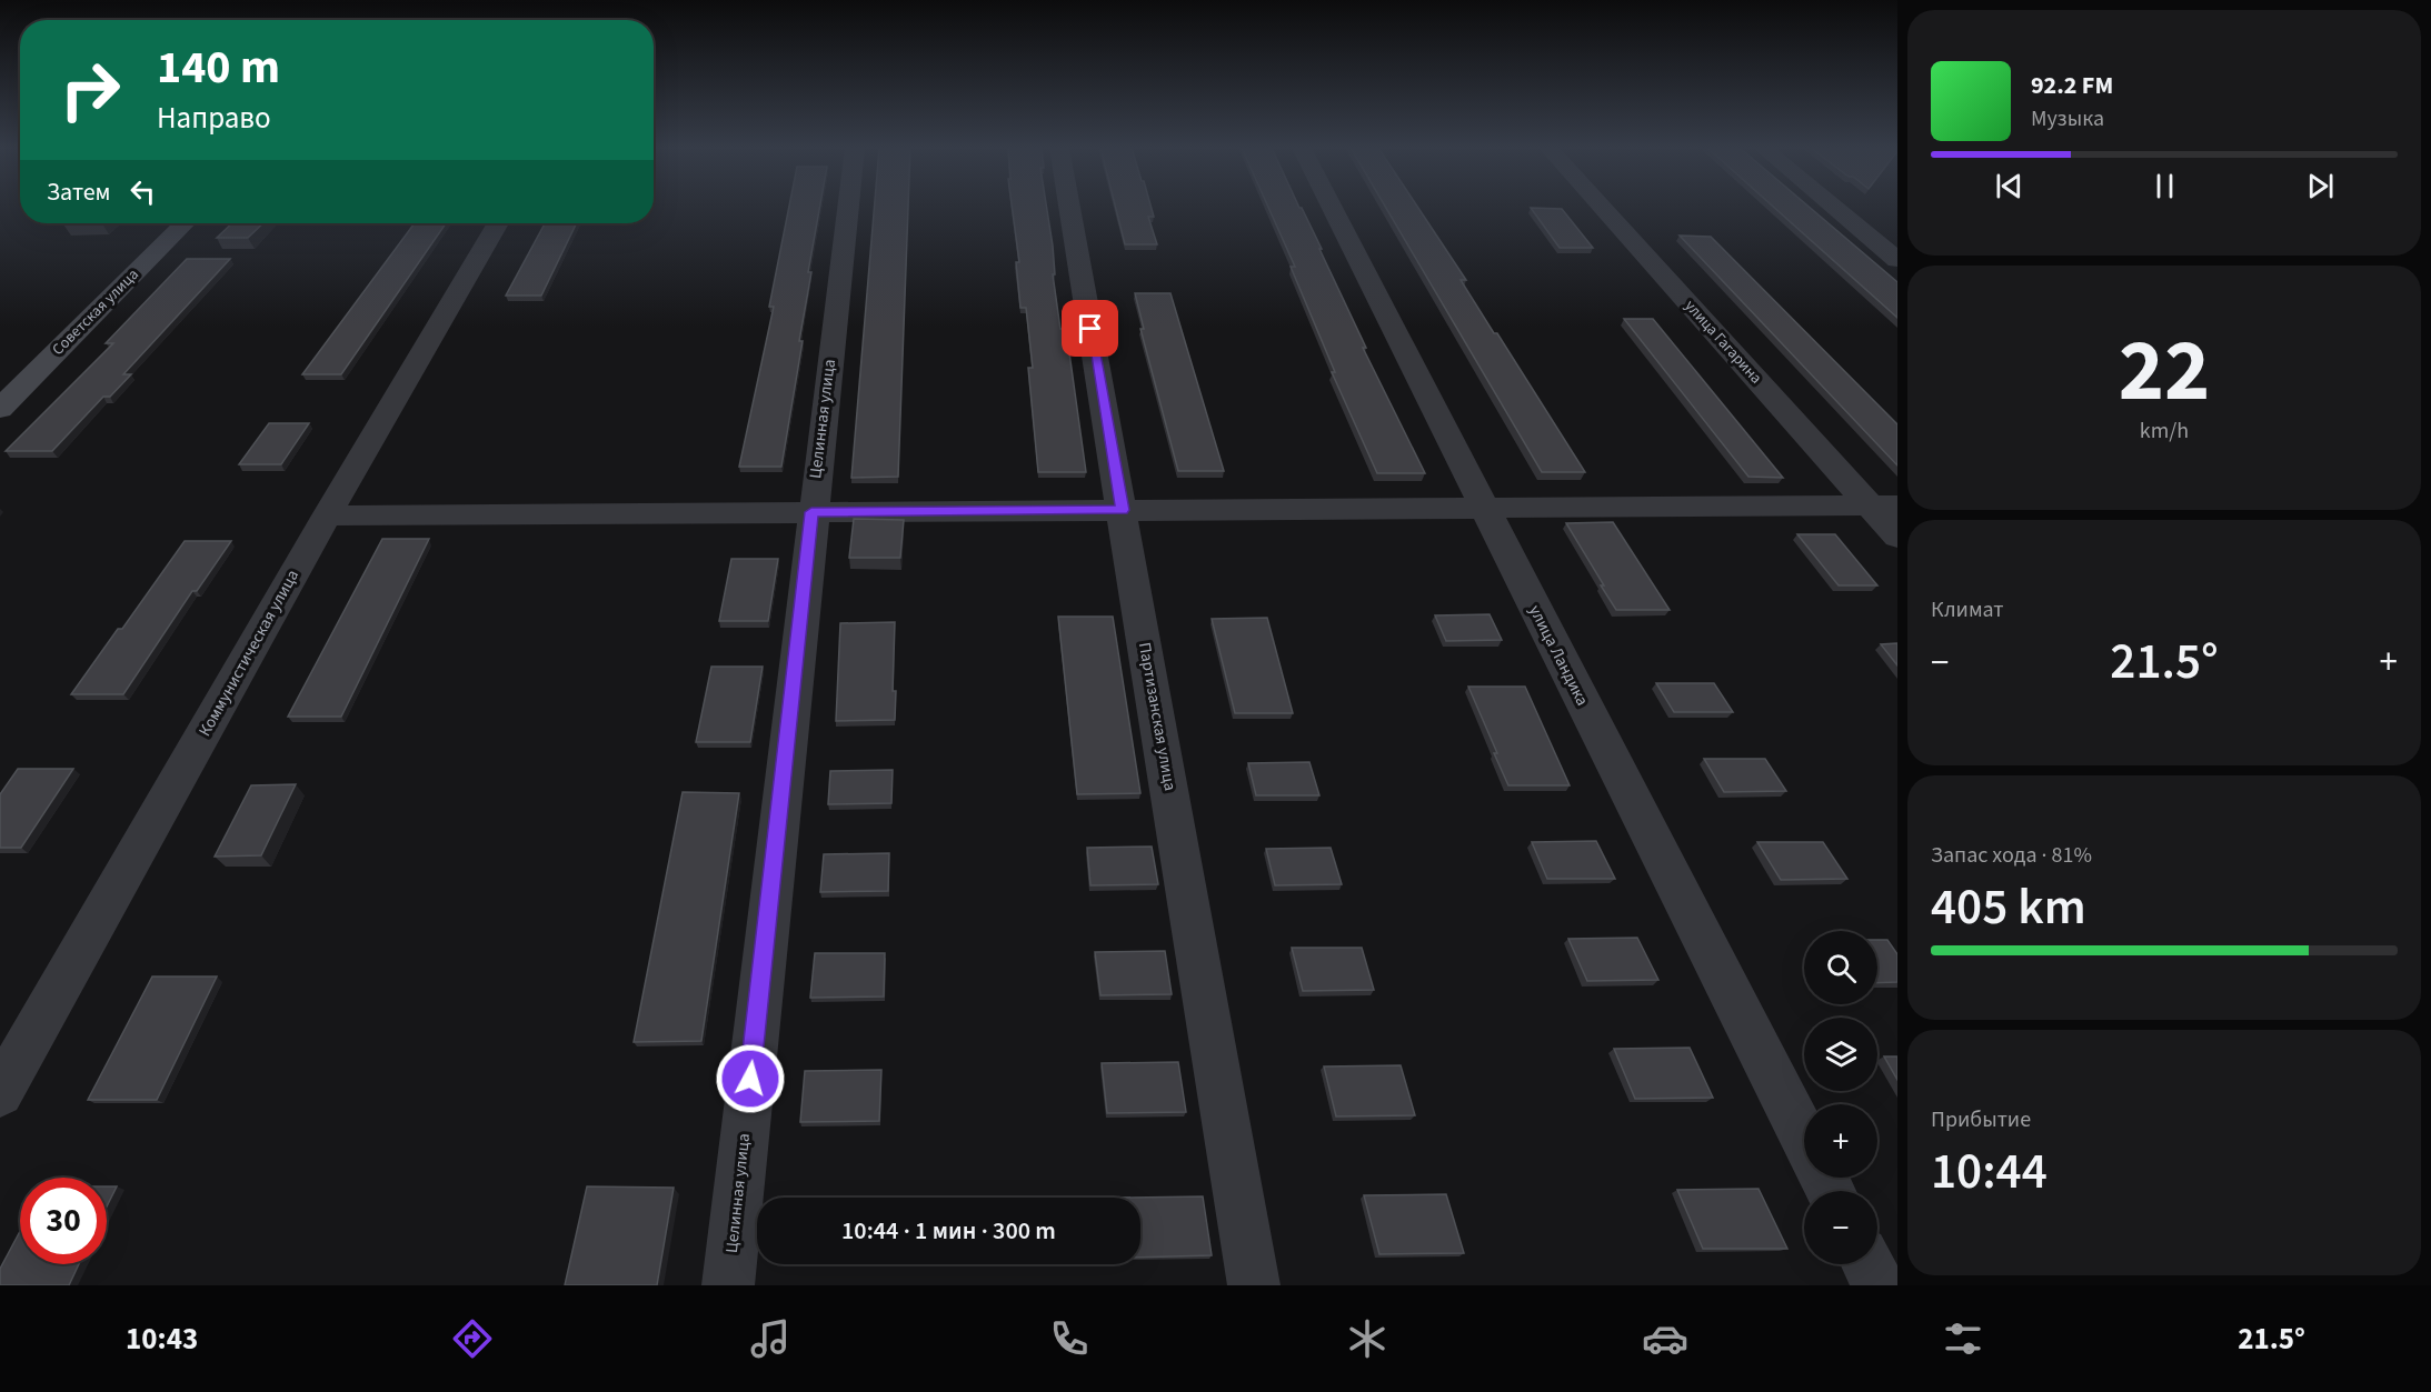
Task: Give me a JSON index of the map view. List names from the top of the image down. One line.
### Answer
{"streets":{"street":["Советская улица","улица Гагарина","Целинная улица","Коммунистическая улица","улица Ландика","Партизанская улица"]},"page":{"turn":["140 m","Направо"],"song":["92.2 FM","Музыка"],"then":"Затем","tile":[["22","km/h"],"Климат",["Запас хода · 81%","405 km"],["Прибытие","10:44"]],"heat":["−","21.5°","+"],"map_buttons":["+","−"],"limit":"30","trip":"10:44 · 1 мин · 300 m","tabs":["10:43","21.5°"]}}
